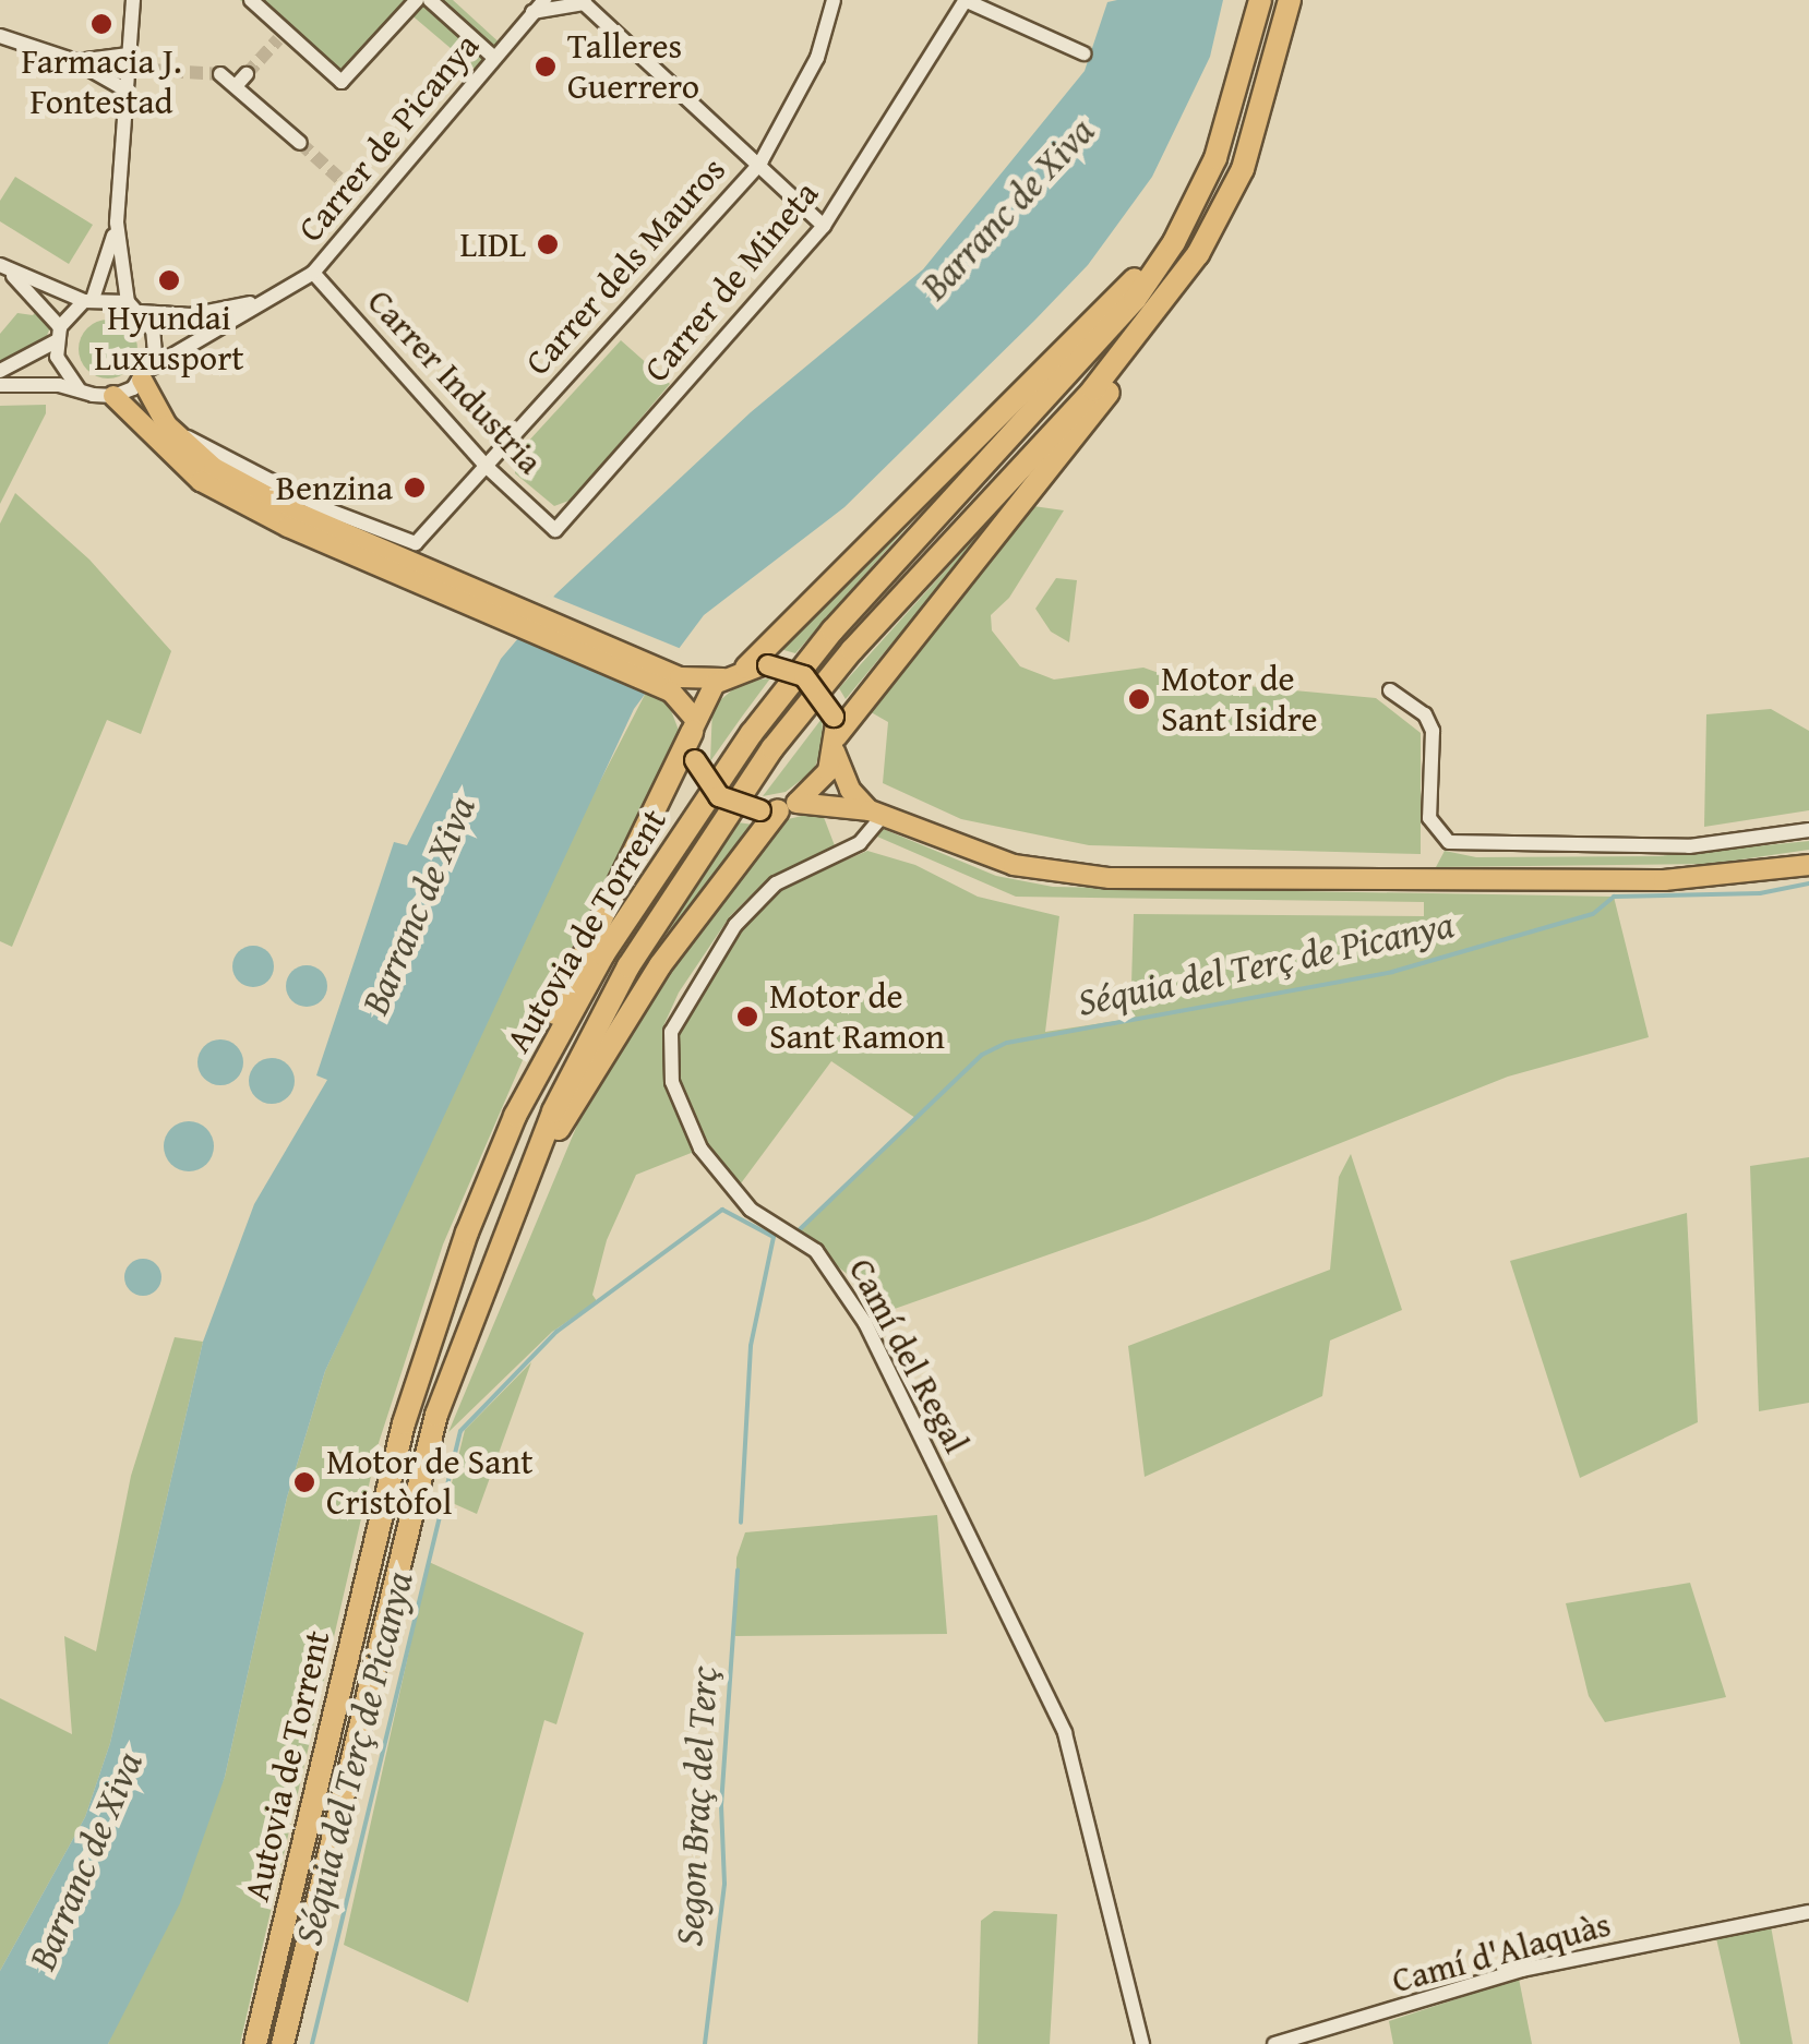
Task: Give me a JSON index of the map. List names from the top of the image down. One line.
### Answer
{"streets":{"highway":["Autovia de Torrent"],"street":["Carrer de Picanya","Carrer dels Mauros","Carrer de Mineta","Carrer Industria","Camí del Regal","Camí d'Alaquàs"]},"crossings":[["Carrer de Picanya","Carrer Industria"],["Carrer dels Mauros","Carrer Industria"],["Carrer de Mineta","Carrer Industria"]],"water":["Barranc de Xiva","Séquia del Terç de Picanya","Segon Braç del Terç"],"places":["Farmacia J. Fontestad","Talleres Guerrero","LIDL","Hyundai Luxusport","Benzina","Motor de Sant Isidre","Motor de Sant Ramon","Motor de Sant Cristòfol"]}
